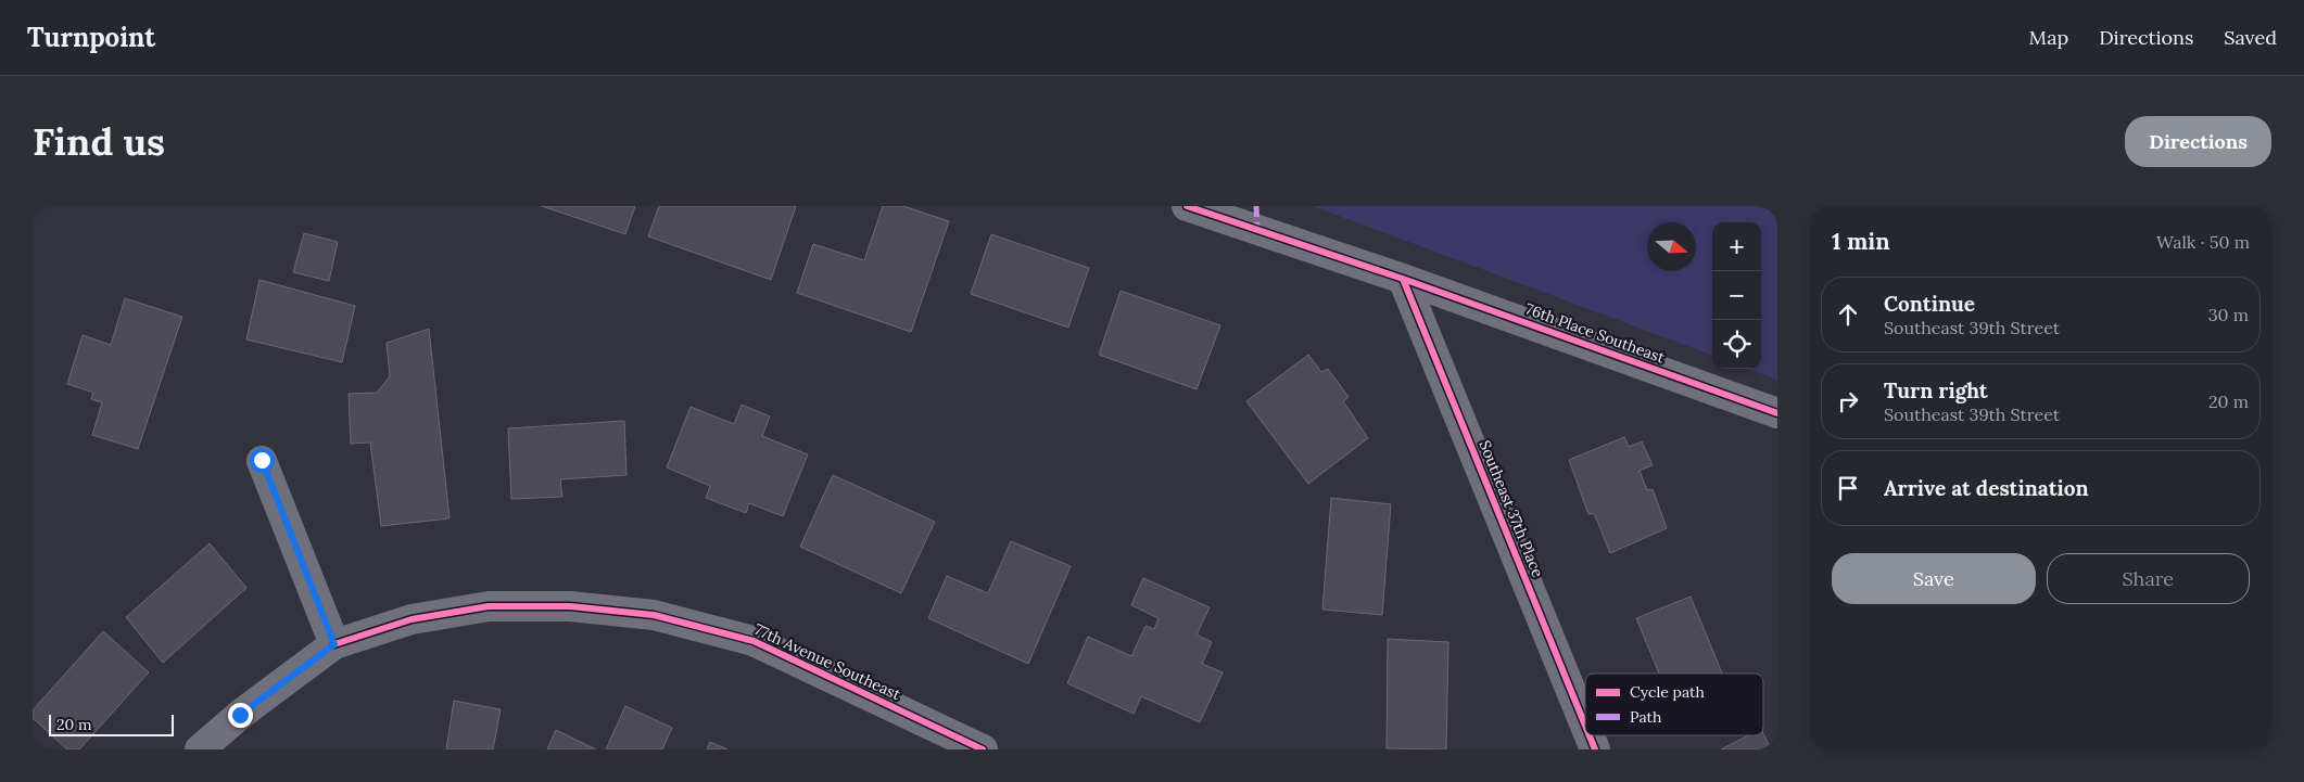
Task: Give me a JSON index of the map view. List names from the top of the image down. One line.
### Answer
{"streets":{"street":["76th Place Southeast","Southeast 37th Place","77th Avenue Southeast"]},"crossings":[["76th Place Southeast","Southeast 37th Place"]],"legend":["Cycle path","Path"],"scale_bar":"20 m","north":"right","page":{"header":"Turnpoint","nav":["Map","Directions","Saved"],"buttons":["Directions",["Save","Share"]],"title":"Find us","heading":["1 min","Walk · 50 m"],"map_buttons":["+","−"],"list":[["Continue","Southeast 39th Street","30 m"],["Turn right","Southeast 39th Street","20 m"],"Arrive at destination"],"scale":"20 m"}}
